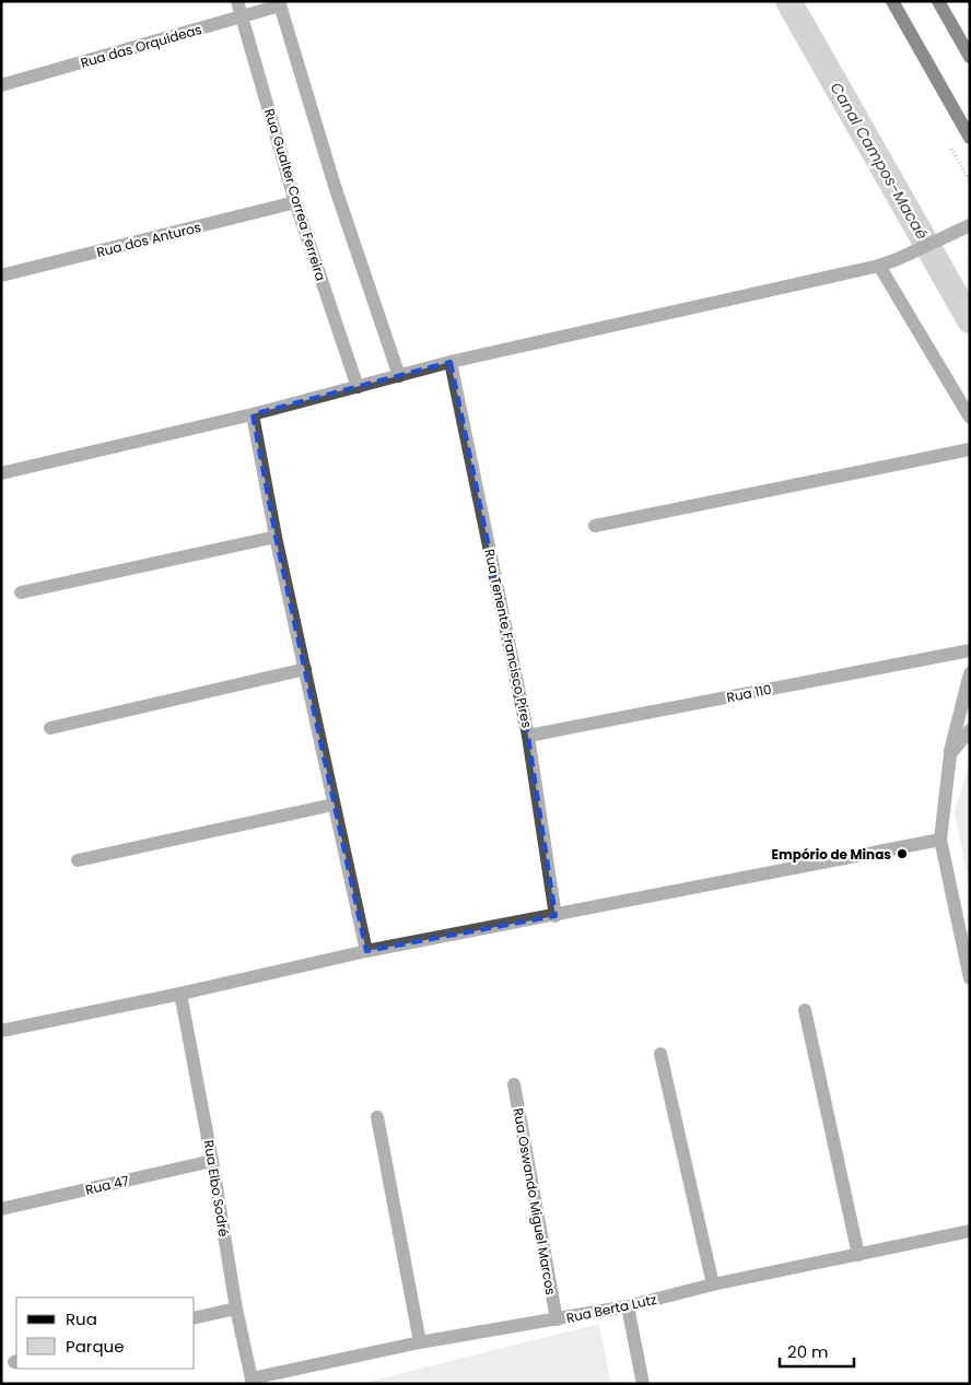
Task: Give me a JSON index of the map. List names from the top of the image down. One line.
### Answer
{"streets":{"street":["Rua das Orquídeas","Rua Gualter Correa Ferreira","Rua dos Anturos","Rua Tenente Francisco Pires","Rua 110","Rua 47","Rua Elbo Sodré","Rua Oswando Miguel Marcos","Rua Berta Lutz"]},"crossings":[["Rua das Orquídeas","Rua Gualter Correa Ferreira"],["Rua Gualter Correa Ferreira","Rua dos Anturos"],["Rua Tenente Francisco Pires","Rua 110"],["Rua 47","Rua Elbo Sodré"],["Rua Elbo Sodré","Rua Berta Lutz"],["Rua Oswando Miguel Marcos","Rua Berta Lutz"]],"water":["Canal Campos-Macaé"],"places":["Empório de Minas"],"legend":["Rua","Parque"],"scale_bar":"20 m"}
